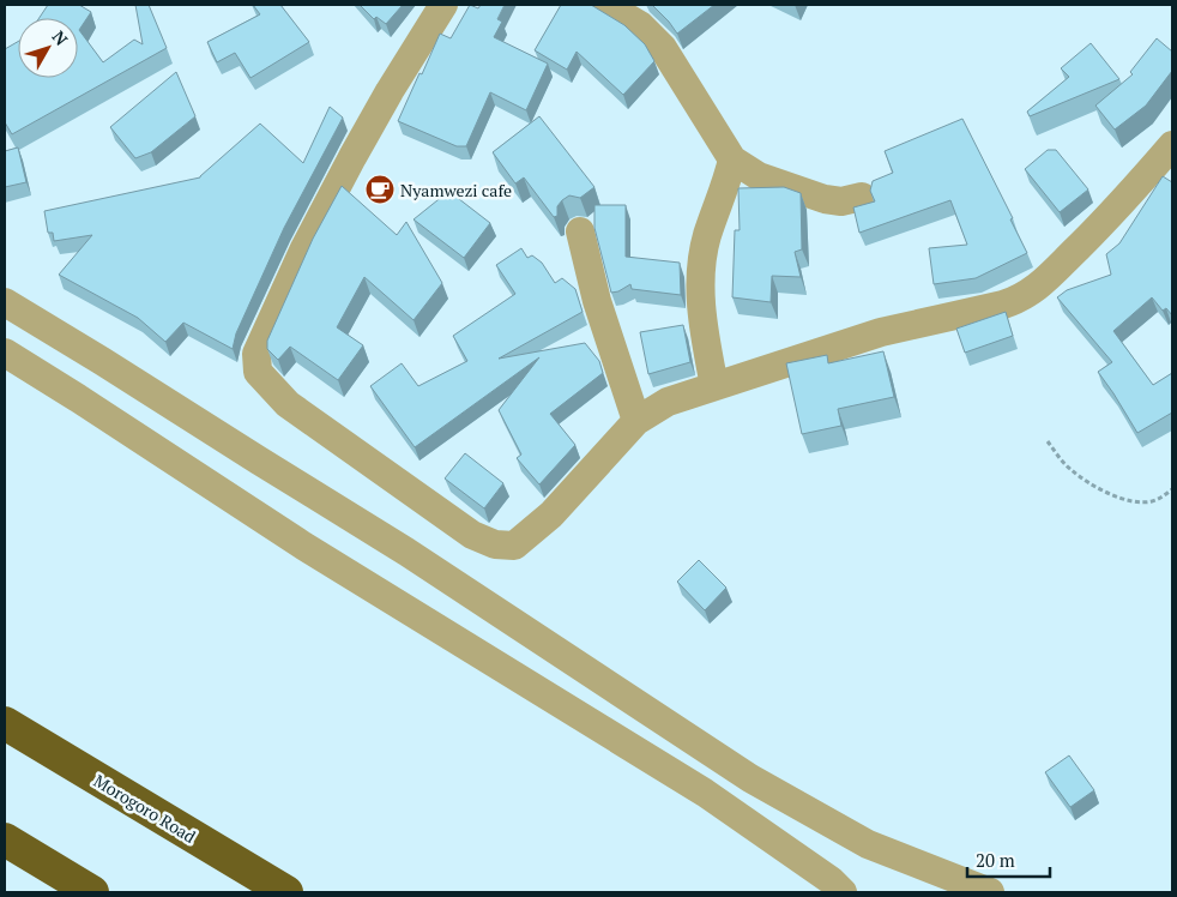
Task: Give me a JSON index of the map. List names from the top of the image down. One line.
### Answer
{"streets":{"highway":["Morogoro Road"]},"places":{"cafe":["Nyamwezi cafe"]},"scale_bar":"20 m","north":"top right"}
